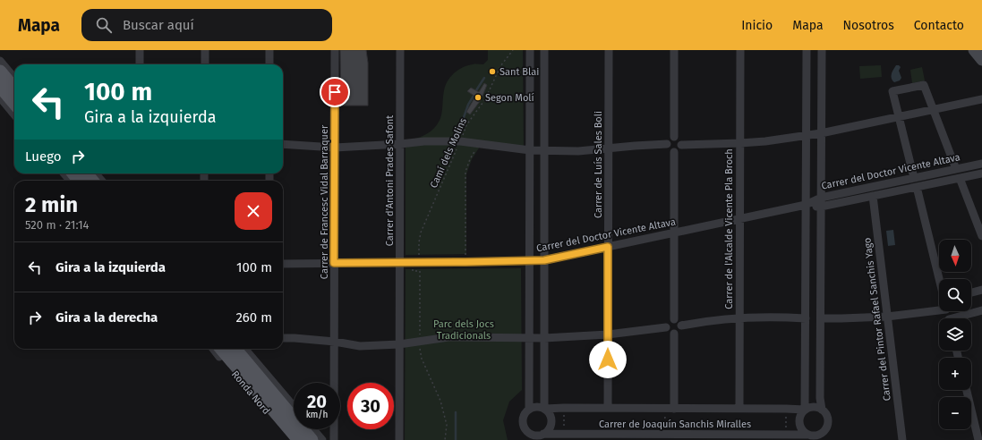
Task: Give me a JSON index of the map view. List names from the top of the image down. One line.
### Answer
{"streets":{"main road":["Ronda Nord"],"street":["Carrer de Luís Sales Boli","Carrer del Doctor Vicente Altava","Carrer d'Antoni Prades Safont","Carrer de Francesc Vidal Barraquer","Carrer de l'Alcalde Vicente Pla Broch","Carrer del Pintor Rafael Sanchis Yago","Carrer de Joaquín Sanchis Miralles"],"path":["Camí dels Molins"]},"crossings":[["Camí dels Molins","Carrer del Doctor Vicente Altava"],["Carrer de Luís Sales Boli","Carrer del Doctor Vicente Altava"],["Carrer de Luís Sales Boli","Carrer de Joaquín Sanchis Miralles"],["Carrer del Doctor Vicente Altava","Carrer d'Antoni Prades Safont"],["Carrer del Doctor Vicente Altava","Carrer de Francesc Vidal Barraquer"],["Carrer del Doctor Vicente Altava","Carrer de l'Alcalde Vicente Pla Broch"],["Carrer del Doctor Vicente Altava","Carrer del Pintor Rafael Sanchis Yago"],["Carrer de l'Alcalde Vicente Pla Broch","Carrer de Joaquín Sanchis Miralles"]],"parks":["Parc dels Jocs Tradicionals"],"places":["Sant Blai","Segon Molí"],"north":"bottom","page":{"header":"Mapa","search":"Buscar aquí","nav":["Inicio","Mapa","Nosotros","Contacto"],"turn":["100 m","Gira a la izquierda"],"then":"Luego","heading":["2 min","520 m · 21:14"],"map_buttons":["+","−"],"list":[{"name":"Gira a la izquierda","value":"100 m"},{"name":"Gira a la derecha","value":"260 m"}],"speed":"20 km/h","limit":"30"}}
